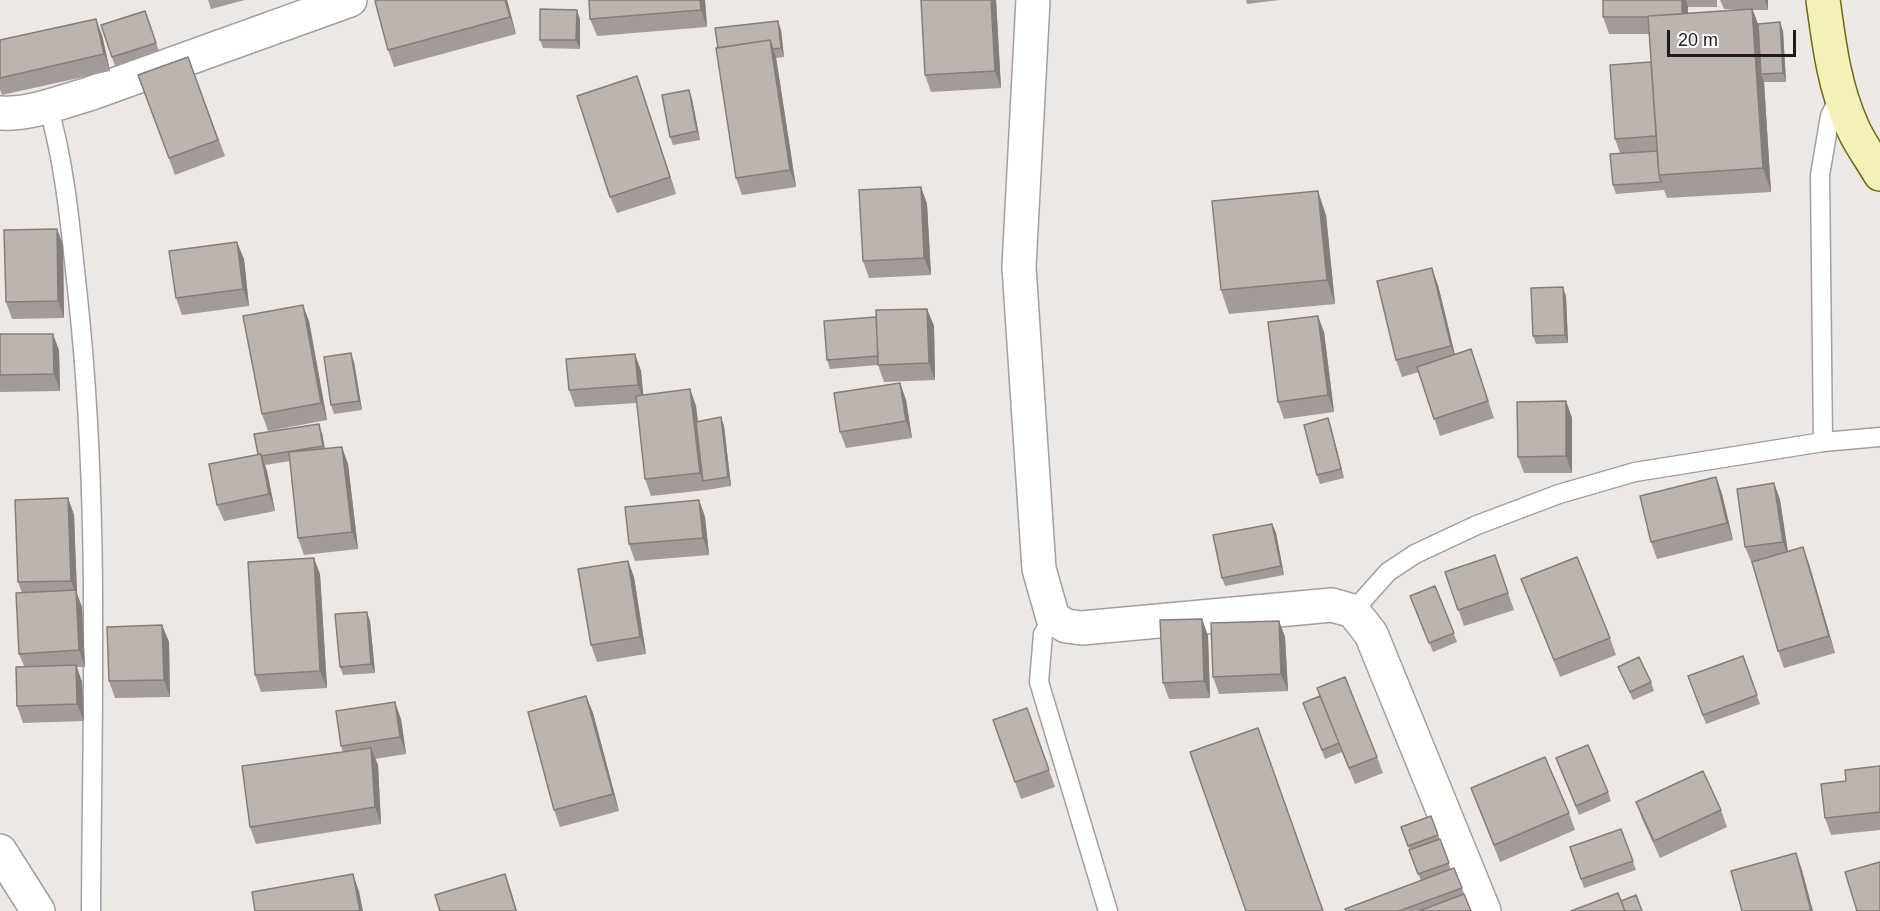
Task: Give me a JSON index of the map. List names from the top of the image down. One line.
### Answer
{"scale_bar":"20 m"}
